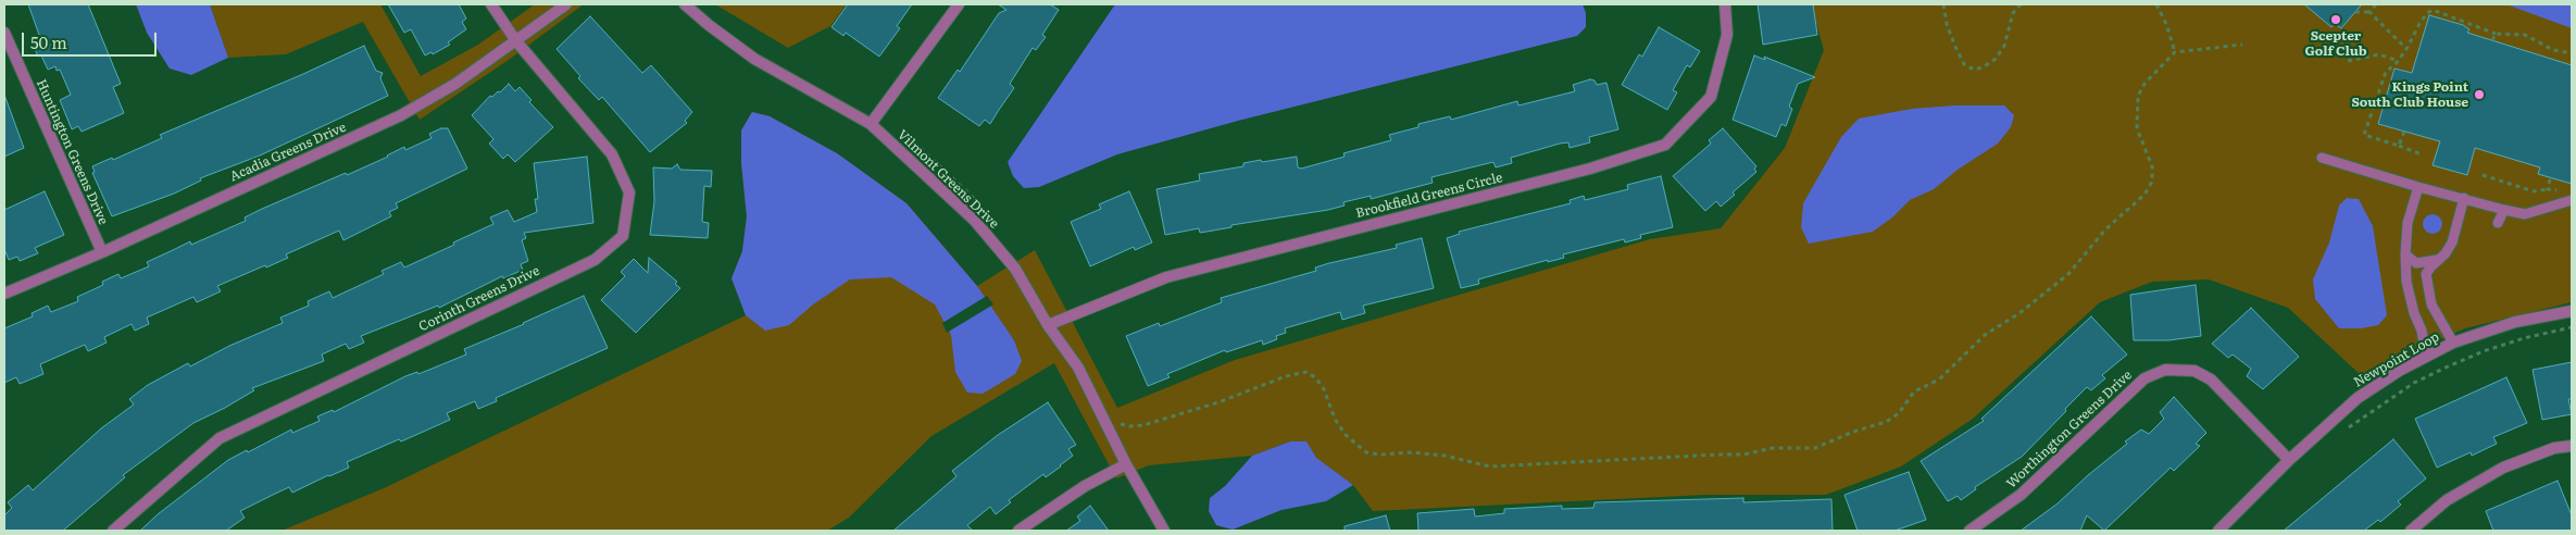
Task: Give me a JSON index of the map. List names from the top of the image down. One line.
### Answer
{"streets":{"street":["Huntington Greens Drive","Acadia Greens Drive","Vilmont Greens Drive","Brookfield Greens Circle","Corinth Greens Drive","Newpoint Loop","Worthington Greens Drive"]},"crossings":[["Huntington Greens Drive","Acadia Greens Drive"],["Acadia Greens Drive","Corinth Greens Drive"],["Vilmont Greens Drive","Brookfield Greens Circle"],["Newpoint Loop","Worthington Greens Drive"]],"places":["Scepter Golf Club","Kings Point South Club House"],"scale_bar":"50 m"}
